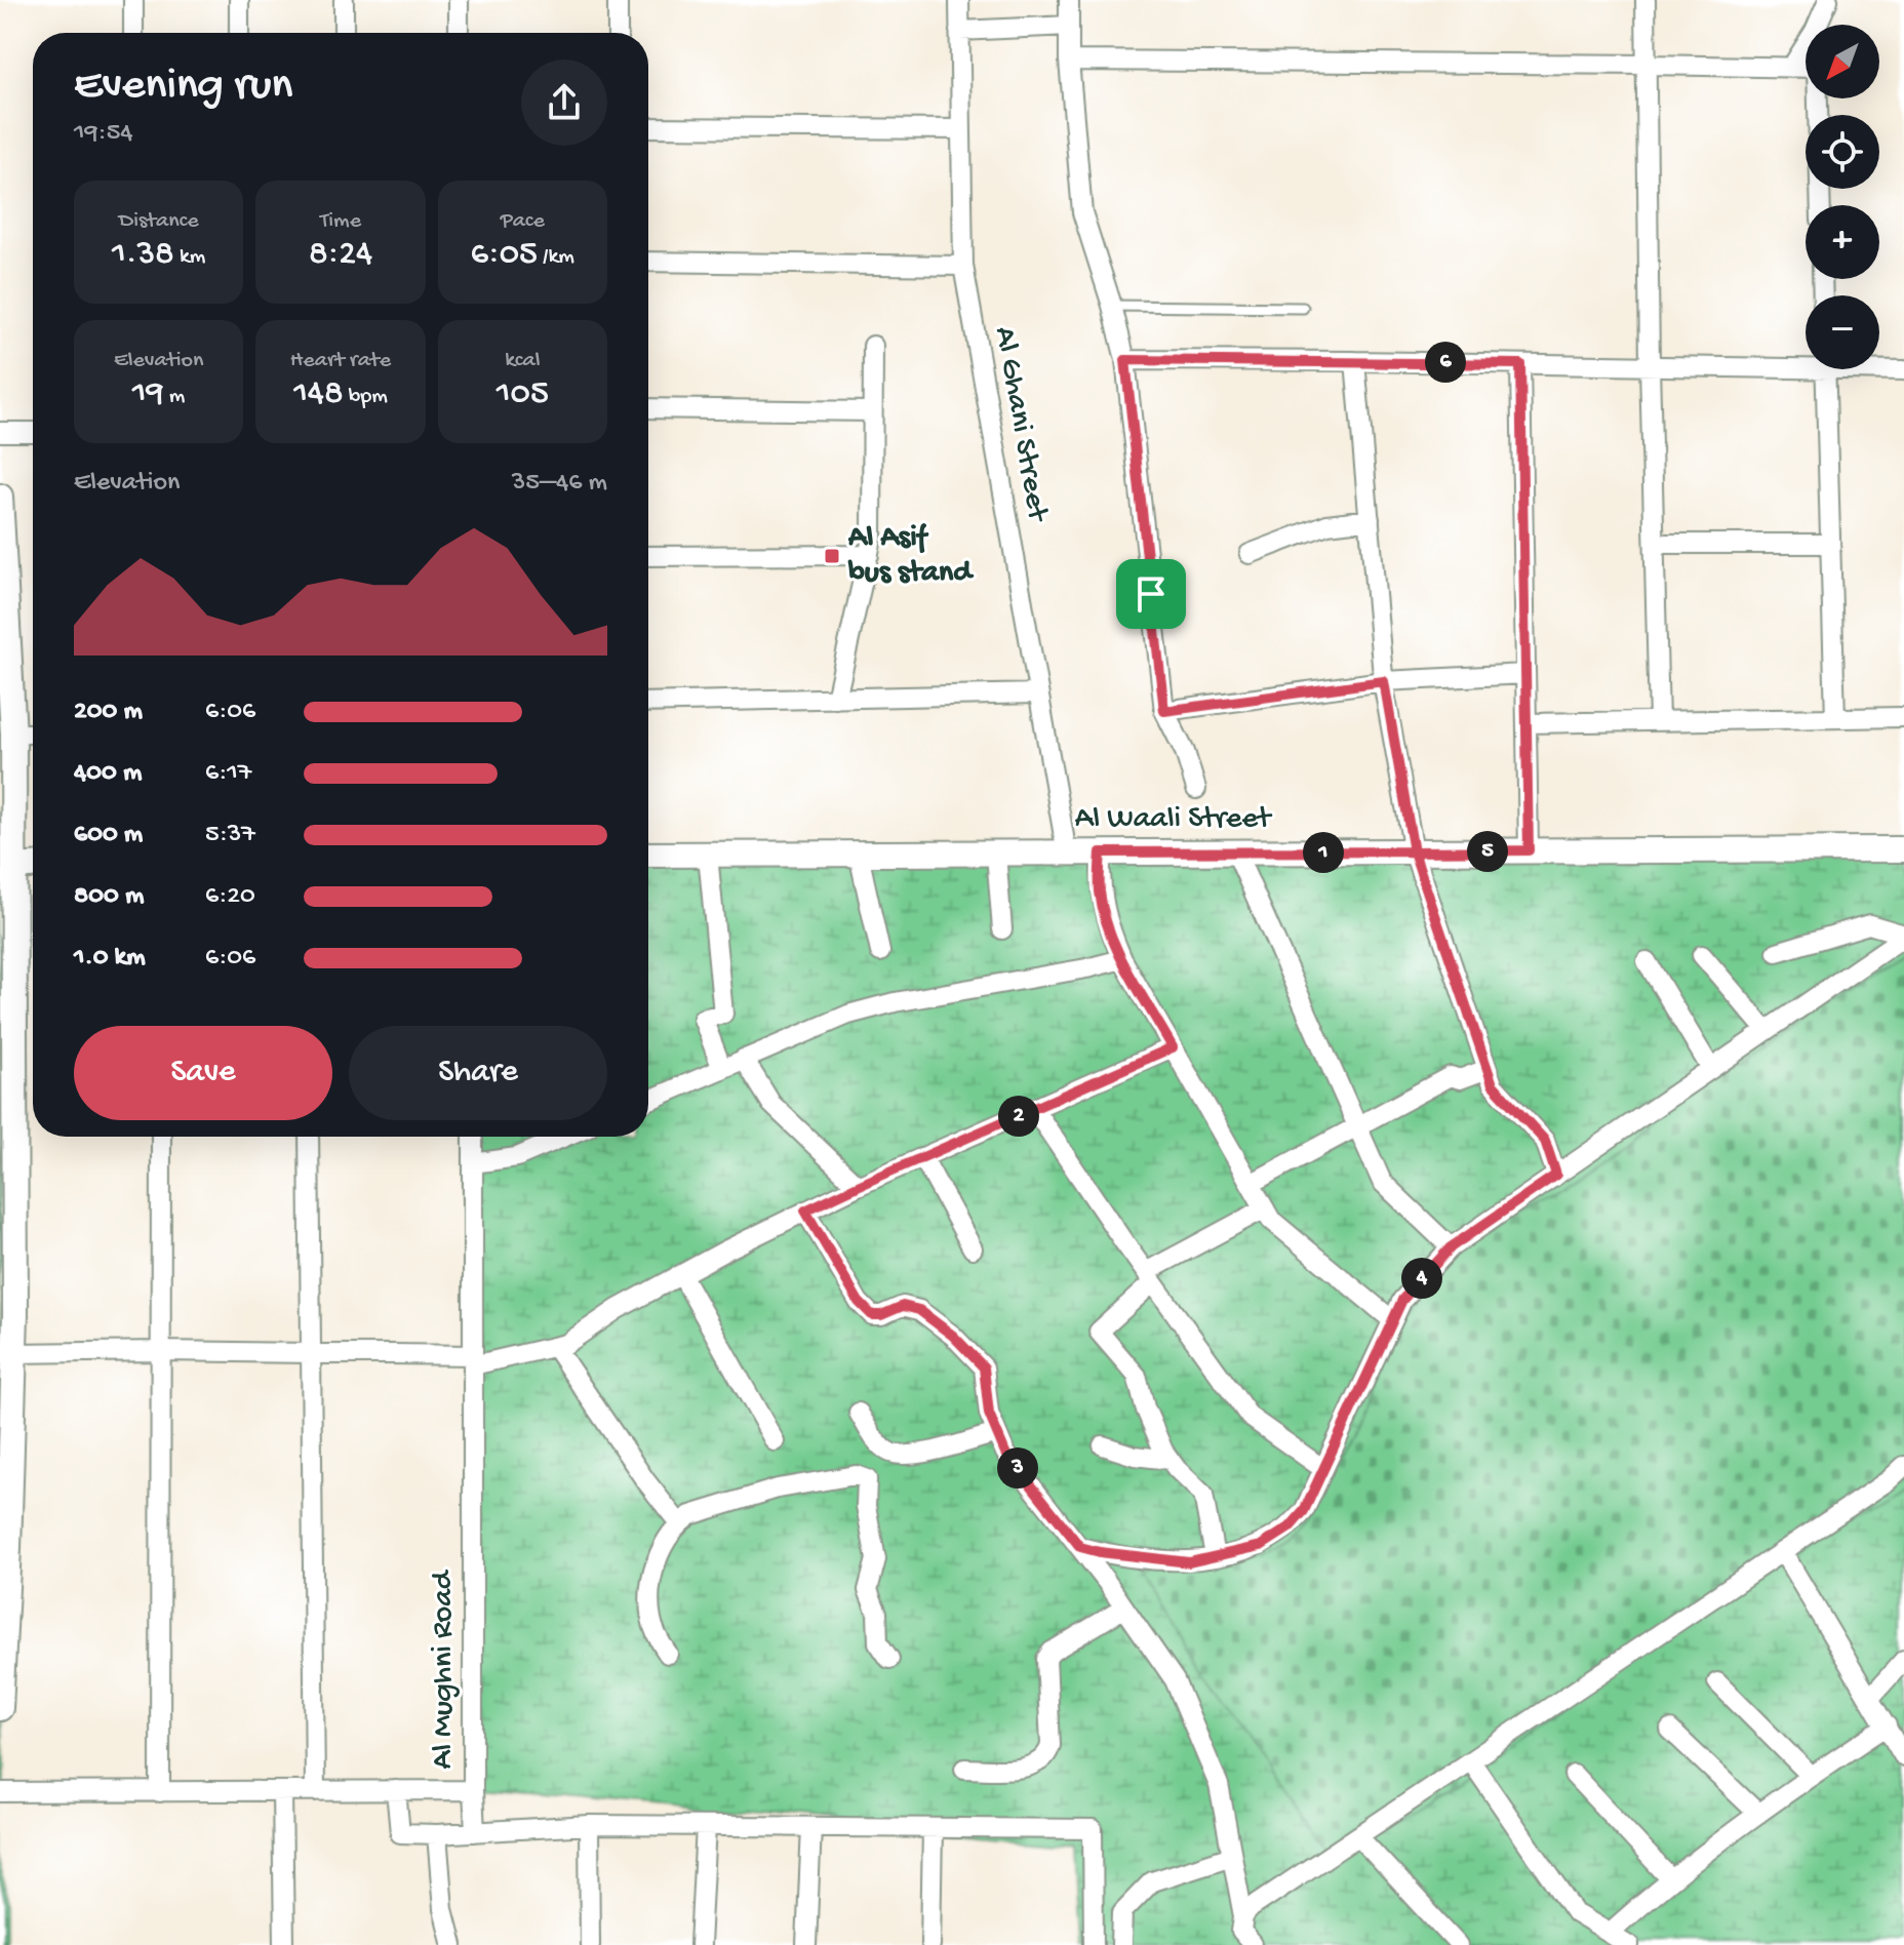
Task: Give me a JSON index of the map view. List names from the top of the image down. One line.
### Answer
{"streets":{"street":["Al Ghani Street","Al Waali Street","Al Mughni Road"]},"crossings":[["Al Ghani Street","Al Waali Street"]],"places":{"transit":["Al Asif bus stand"]},"north":"bottom left","page":{"map_buttons":["+","−"],"heading":["Evening run","19:54"],"stats":[["Distance","1.38 km"],["Time","8:24"],["Pace","6:05 /km"],["Elevation","19 m"],["Heart rate","148 bpm"],["kcal","105"]],"pins":["6","5","1","2","4","3"],"chart":["Elevation","35–46 m"],"list":[{"name":"200 m","note":"6:06"},{"name":"400 m","note":"6:17"},{"name":"600 m","note":"5:37"},{"name":"800 m","note":"6:20"},{"name":"1.0 km","note":"6:06"}],"buttons":["Save","Share"]}}
